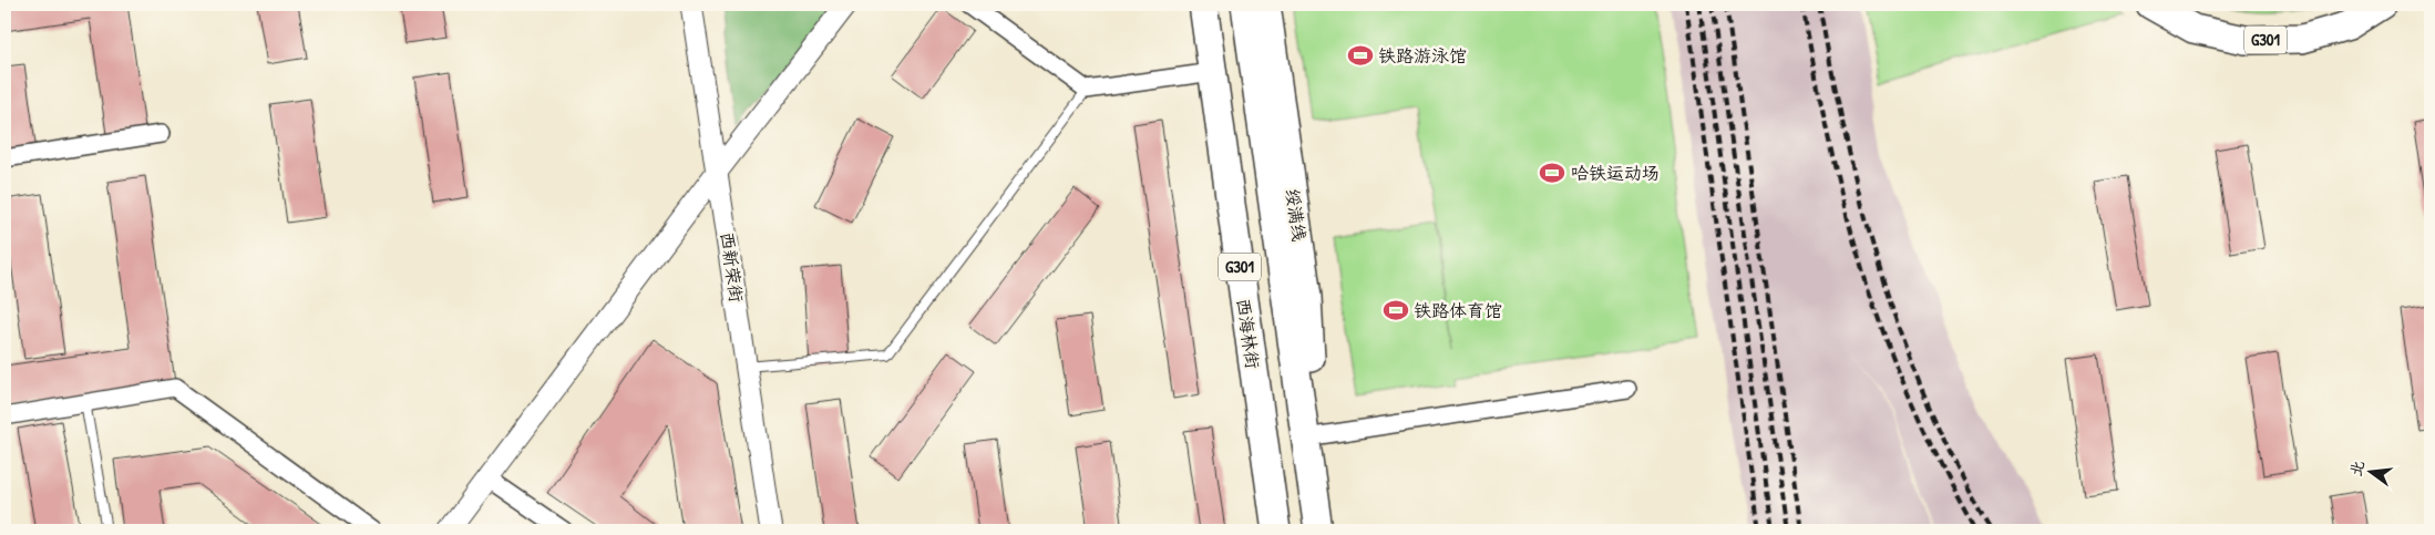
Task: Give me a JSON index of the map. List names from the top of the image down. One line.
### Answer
{"streets":{"highway":["G301","绥满线","西海林街"],"street":["西新荣街"]},"crossings":[["G301","绥满线"]],"places":{"sports":["铁路游泳馆","哈铁运动场","铁路体育馆"]},"north":"left"}
